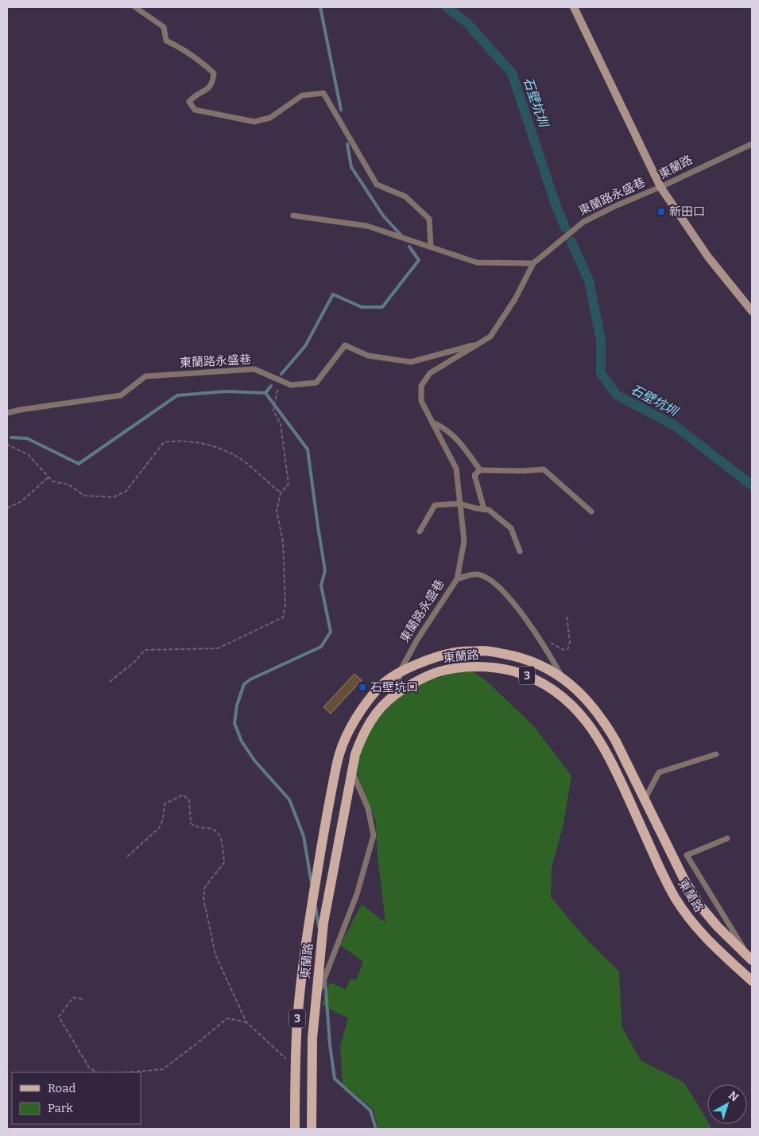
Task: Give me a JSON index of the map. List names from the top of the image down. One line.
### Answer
{"streets":{"main road":["東蘭路","3"],"street":["東蘭路永盛巷"]},"crossings":[["東蘭路","東蘭路永盛巷"]],"water":["石壁坑圳"],"places":{"transit":["新田口","石壁坑口"]},"legend":["Road","Park"],"north":"top right"}
